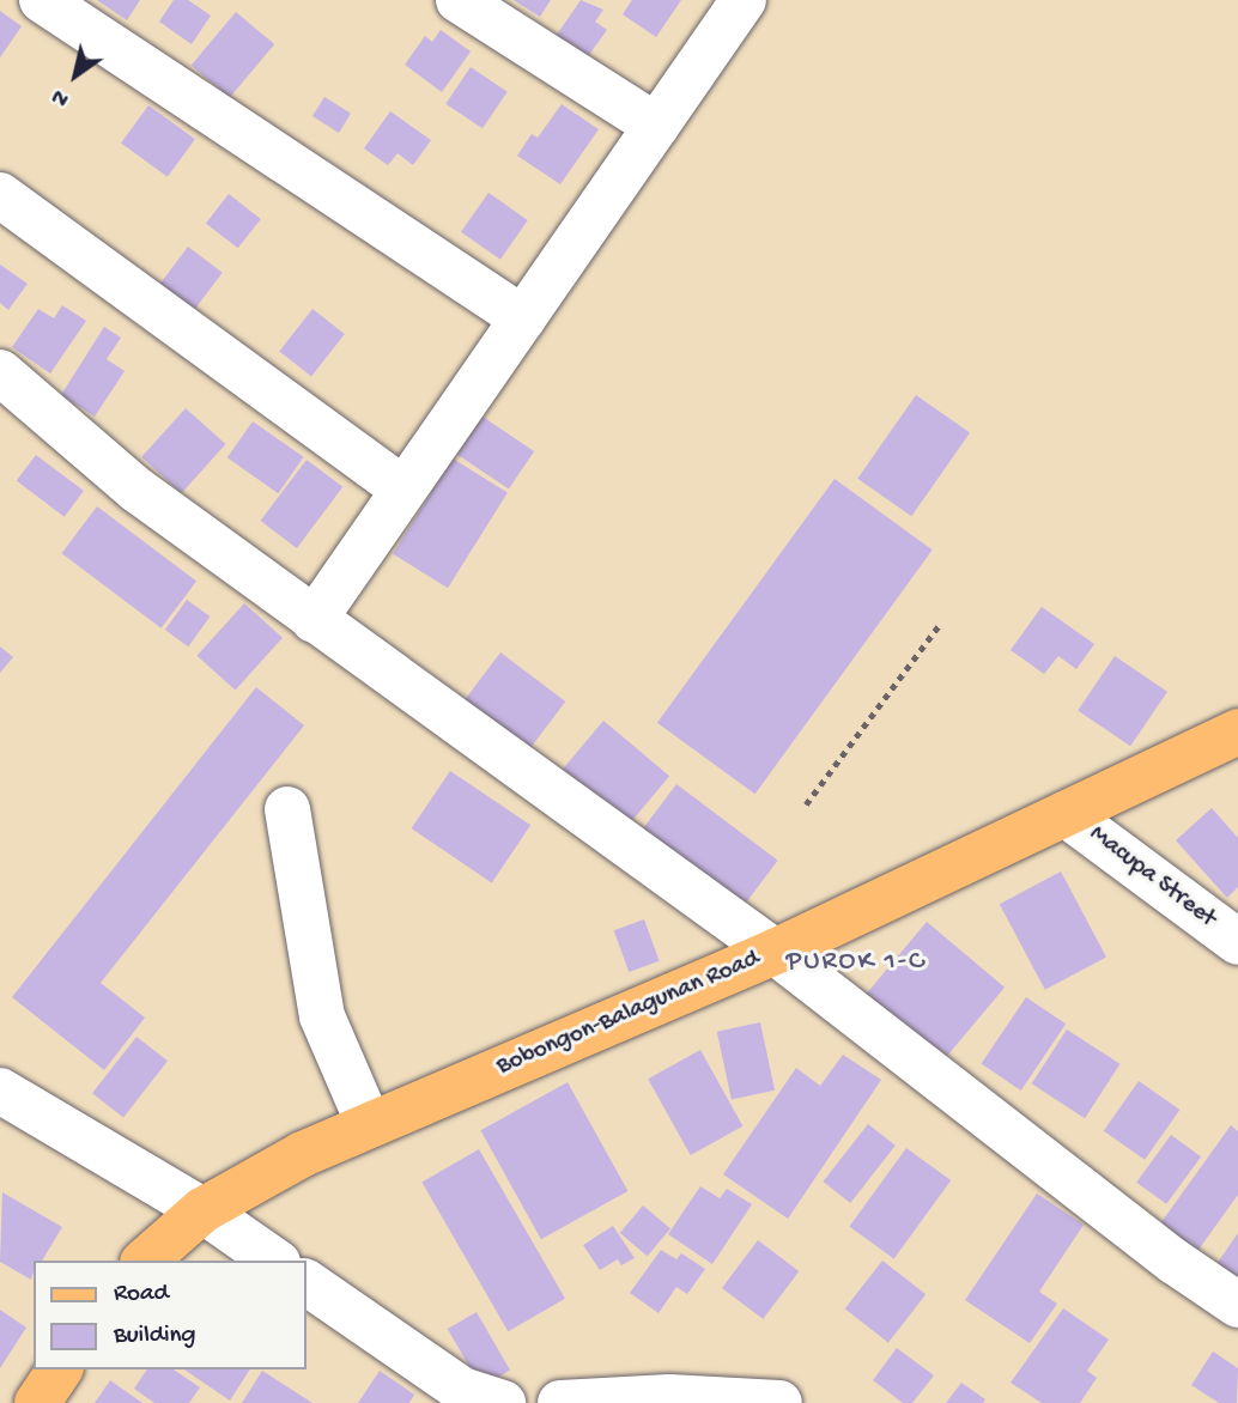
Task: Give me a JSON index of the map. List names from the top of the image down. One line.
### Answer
{"streets":{"main road":["Bobongon-Balagunan Road"],"street":["Macupa Street"]},"crossings":[["Macupa Street","Bobongon-Balagunan Road"]],"districts":["PUROK 1-C"],"legend":["Road","Building"],"north":"bottom left"}
